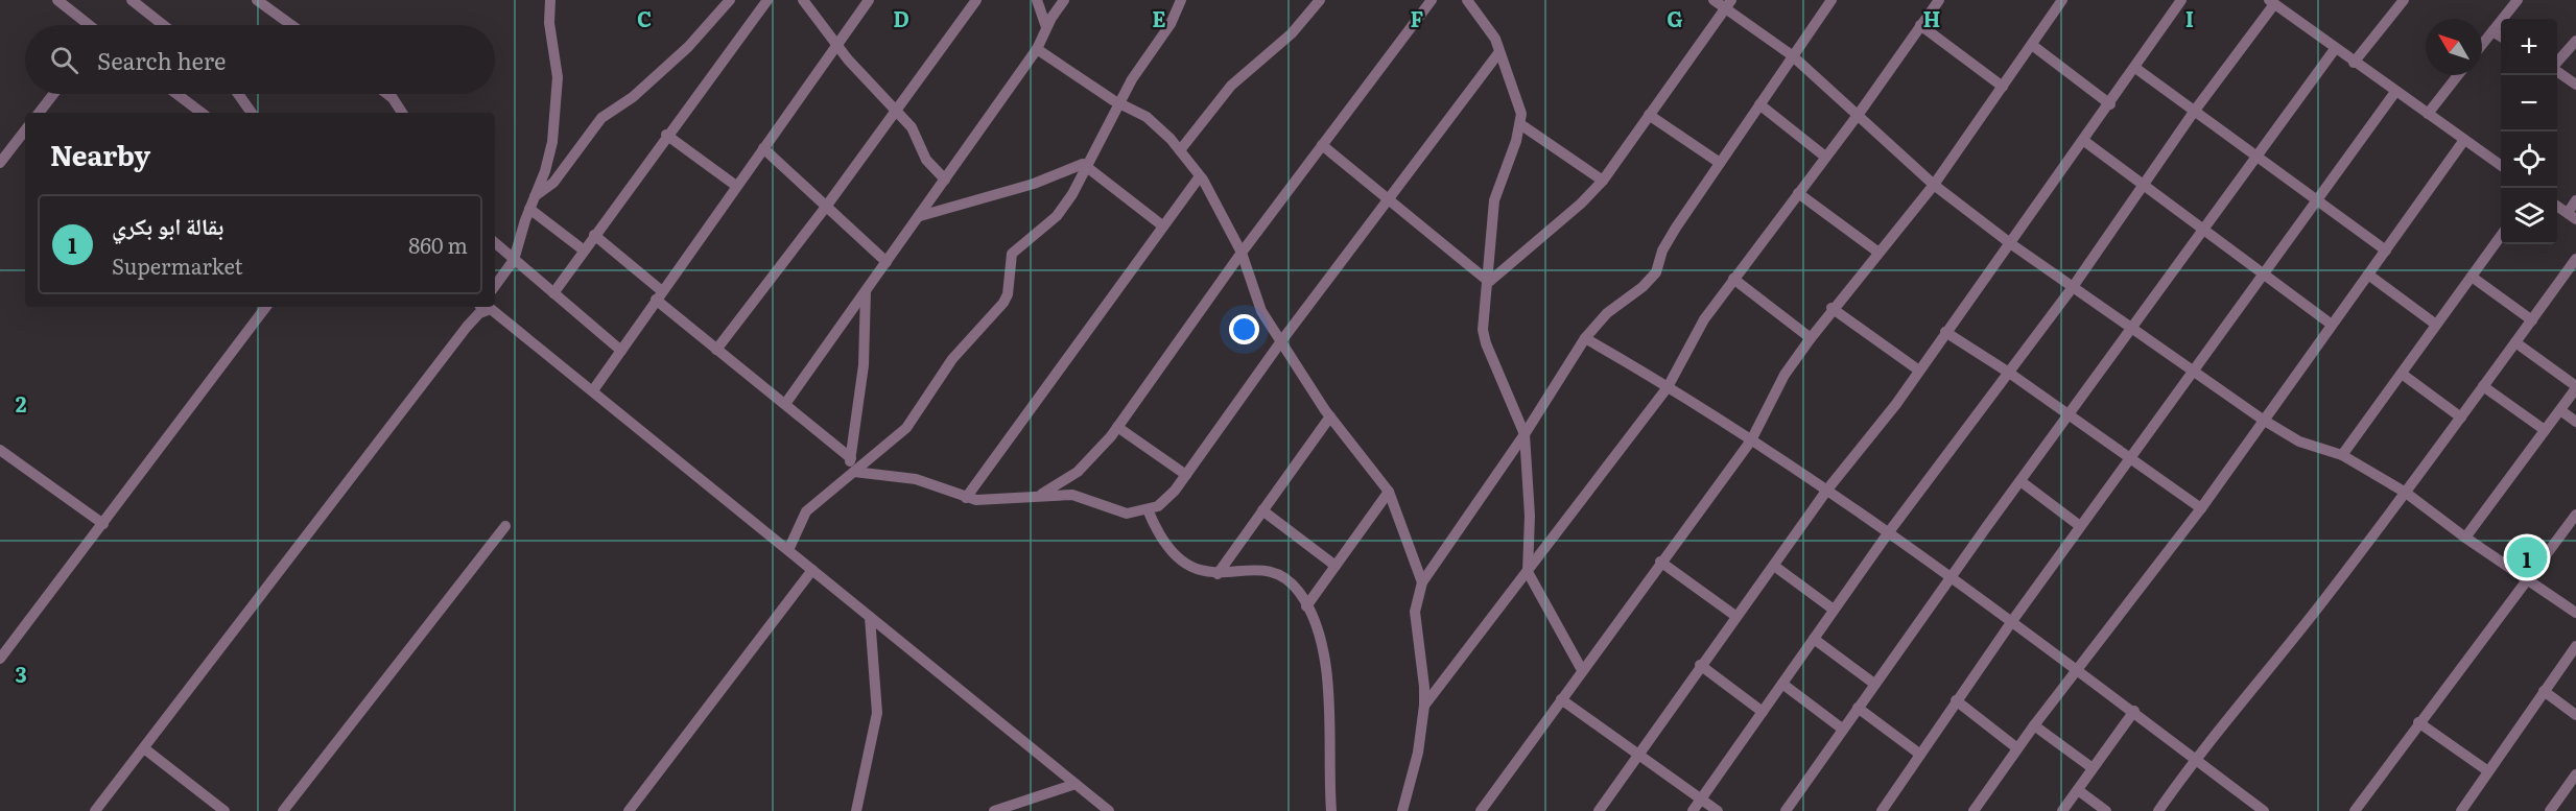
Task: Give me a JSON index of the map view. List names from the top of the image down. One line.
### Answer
{"north":"top left","page":{"map_buttons":["+","−"],"search":"Search here","heading":"Nearby","list":[{"mark":"1","name":"بقالة ابو بكري","note":"Supermarket","value":"860 m"}],"pins":"1"},"grid":{"columns":["C","D","E","F","G","H","I"],"rows":["2","3"]}}
